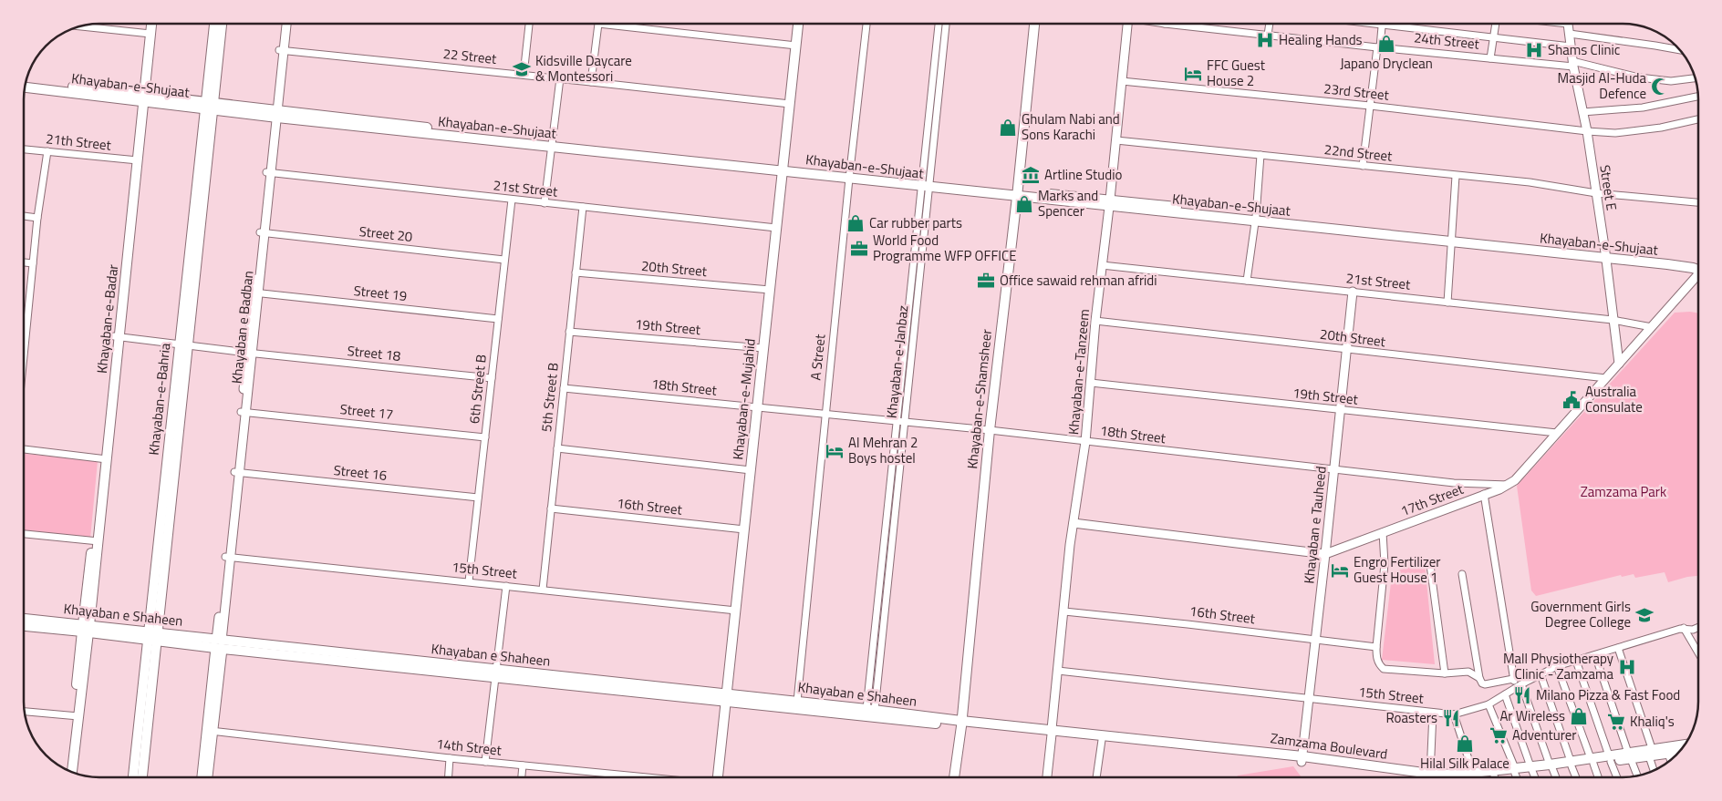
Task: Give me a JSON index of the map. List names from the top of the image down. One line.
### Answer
{"streets":{"main road":["Khayaban-e-Shujaat","Khayaban-e-Badar","Khayaban-e-Bahria","Khayaban-e-Mujahid","Khayaban-e-Shamsheer","Khayaban e Shaheen","Zamzama Boulevard"],"street":["24th Street","22 Street","23rd Street","21th Street","22nd Street","Street E","21st Street","Street 20","20th Street","Street 19","Khayaban e Badban","19th Street","Street 18","A Street","Khayaban-e-Janbaz","Khayaban-e-Tanzeem","18th Street","6th Street B","5th Street B","Street 17","Street 16","17th Street","16th Street","Khayaban e Tauheed","15th Street","14th Street"]},"crossings":[["24th Street","Street E"],["22 Street","Khayaban e Badban"],["22 Street","Khayaban-e-Mujahid"],["Khayaban-e-Shujaat","Street E"],["Khayaban-e-Shujaat","Khayaban-e-Badar"],["Khayaban-e-Shujaat","Khayaban e Badban"],["Khayaban-e-Shujaat","A Street"],["Khayaban-e-Shujaat","Khayaban-e-Janbaz"],["Khayaban-e-Shujaat","Khayaban-e-Tanzeem"],["Khayaban-e-Shujaat","Khayaban-e-Bahria"],["Khayaban-e-Shujaat","Khayaban-e-Mujahid"],["Khayaban-e-Shujaat","Khayaban-e-Shamsheer"],["23rd Street","Street E"],["23rd Street","Khayaban-e-Tanzeem"],["21th Street","Khayaban-e-Badar"],["22nd Street","Street E"],["22nd Street","Khayaban-e-Tanzeem"],["Street E","21st Street"],["Street E","17th Street"],["21st Street","Khayaban e Badban"],["21st Street","Khayaban-e-Tanzeem"],["21st Street","6th Street B"],["21st Street","5th Street B"],["21st Street","Khayaban-e-Mujahid"],["21st Street","17th Street"],["21st Street","Khayaban e Tauheed"],["Street 20","Khayaban e Badban"],["Street 20","6th Street B"],["20th Street","Khayaban-e-Tanzeem"],["20th Street","5th Street B"],["20th Street","Khayaban-e-Mujahid"],["20th Street","17th Street"],["20th Street","Khayaban e Tauheed"],["Street 19","Khayaban e Badban"],["Street 19","6th Street B"],["Khayaban-e-Badar","Street 18"],["Khayaban-e-Badar","Khayaban e Shaheen"],["Khayaban e Badban","Street 18"],["Khayaban e Badban","Street 17"],["Khayaban e Badban","Street 16"],["Khayaban e Badban","15th Street"],["Khayaban e Badban","Khayaban e Shaheen"],["Khayaban e Badban","14th Street"],["19th Street","Khayaban-e-Tanzeem"],["19th Street","5th Street B"],["19th Street","Khayaban-e-Mujahid"],["19th Street","17th Street"],["19th Street","Khayaban e Tauheed"],["Street 18","6th Street B"],["Street 18","Khayaban-e-Bahria"],["A Street","18th Street"],["A Street","Khayaban e Shaheen"],["Khayaban-e-Janbaz","18th Street"],["Khayaban-e-Janbaz","Khayaban e Shaheen"],["Khayaban-e-Tanzeem","18th Street"],["Khayaban-e-Tanzeem","17th Street"],["Khayaban-e-Tanzeem","16th Street"],["Khayaban-e-Tanzeem","15th Street"],["Khayaban-e-Tanzeem","Zamzama Boulevard"],["18th Street","5th Street B"],["18th Street","Khayaban-e-Mujahid"],["18th Street","Khayaban-e-Shamsheer"],["18th Street","17th Street"],["18th Street","Khayaban e Tauheed"],["6th Street B","Street 17"],["6th Street B","Street 16"],["6th Street B","15th Street"],["5th Street B","16th Street"],["5th Street B","15th Street"],["Khayaban-e-Bahria","Khayaban e Shaheen"],["Khayaban-e-Mujahid","16th Street"],["Khayaban-e-Mujahid","15th Street"],["Khayaban-e-Mujahid","Khayaban e Shaheen"],["Khayaban-e-Shamsheer","Khayaban e Shaheen"],["Khayaban-e-Shamsheer","Zamzama Boulevard"],["17th Street","Khayaban e Tauheed"],["16th Street","Khayaban e Tauheed"],["Khayaban e Tauheed","15th Street"],["Khayaban e Tauheed","Zamzama Boulevard"],["Khayaban e Shaheen","Zamzama Boulevard"]],"parks":["Zamzama Park"],"places":{"hospital":["Healing Hands","Shams Clinic","Mall Physiotherapy Clinic - Zamzama"],"shop":["Japano Dryclean","Ghulam Nabi and Sons Karachi","Marks and Spencer","Car rubber parts","Ar Wireless","Hilal Silk Palace"],"school or university":["Kidsville Daycare & Montessori","Government Girls Degree College"],"hotel":["FFC Guest House 2","Al Mehran 2 Boys hostel","Engro Fertilizer Guest House 1"],"mosque":["Masjid Al-Huda Defence"],"museum":["Artline Studio"],"office":["World Food Programme WFP OFFICE","Office sawaid rehman afridi"],"public building":["Australia Consulate"],"restaurant":["Milano Pizza & Fast Food","Roasters"],"supermarket":["Khaliq's","Adventurer"]}}
